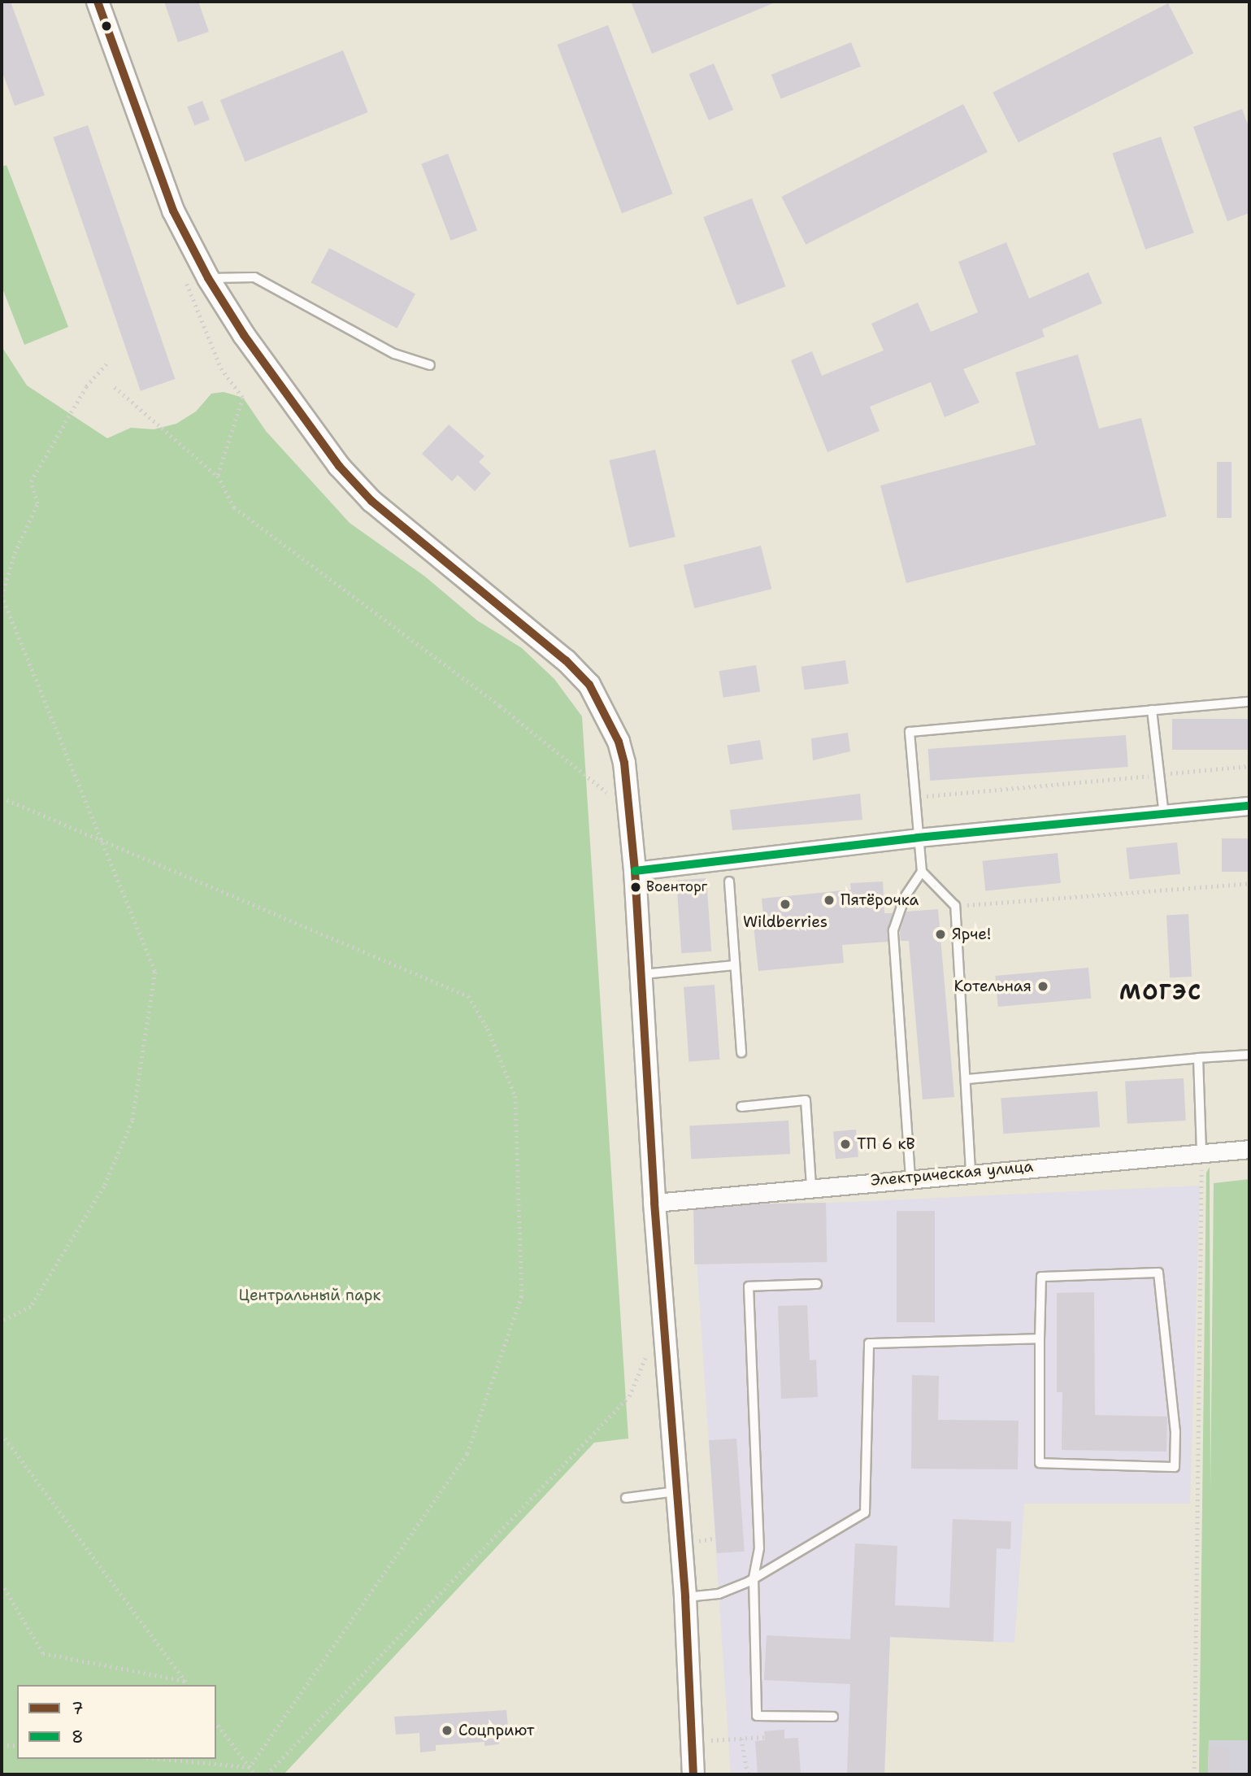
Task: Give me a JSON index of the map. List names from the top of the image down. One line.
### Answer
{"streets":{"street":["Электрическая улица"]},"districts":["МОГЭС"],"parks":["Центральный парк"],"places":["Военторг","Пятёрочка","Wildberries","Ярче!","Котельная","ТП 6 кВ","Соцприют"],"lines":["transit line 7","transit line 8"],"legend":["7","8"]}
